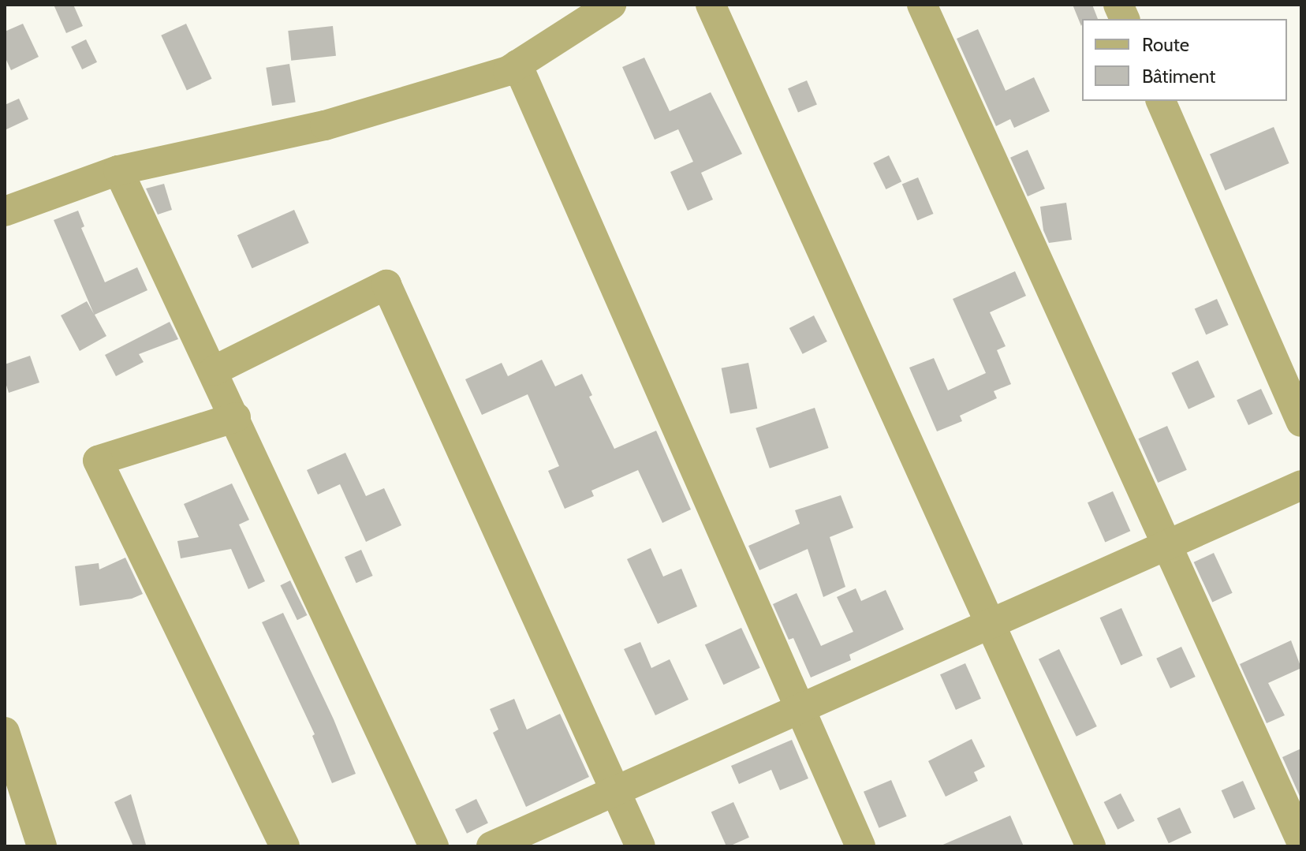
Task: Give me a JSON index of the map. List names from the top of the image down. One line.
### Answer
{"legend":["Route","Bâtiment"]}
